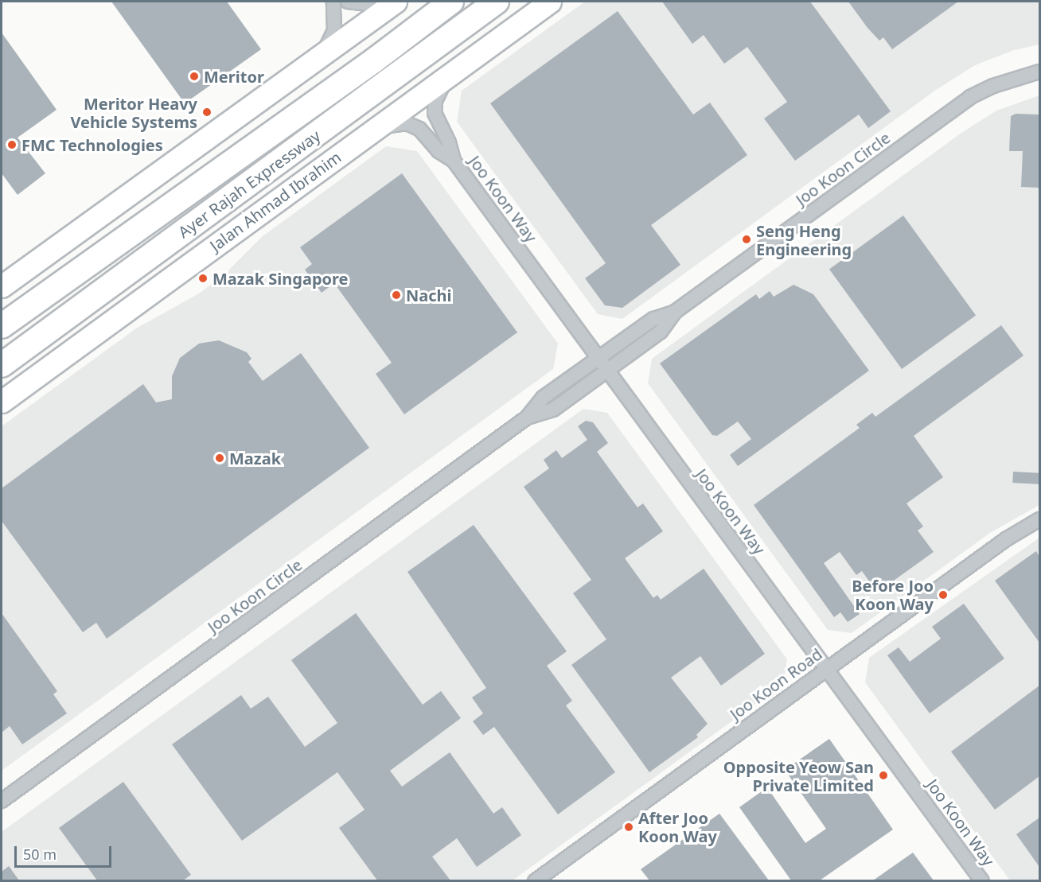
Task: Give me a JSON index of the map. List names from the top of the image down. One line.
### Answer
{"streets":{"highway":["Ayer Rajah Expressway"],"main road":["Jalan Ahmad Ibrahim"],"street":["Joo Koon Circle","Joo Koon Way","Joo Koon Road"]},"crossings":[["Joo Koon Circle","Joo Koon Way"],["Joo Koon Way","Jalan Ahmad Ibrahim"],["Joo Koon Way","Joo Koon Road"]],"places":["Meritor","Meritor Heavy Vehicle Systems","FMC Technologies","Seng Heng Engineering","Mazak Singapore","Nachi","Mazak","Before Joo Koon Way","Opposite Yeow San Private Limited","After Joo Koon Way"],"scale_bar":"50 m"}
